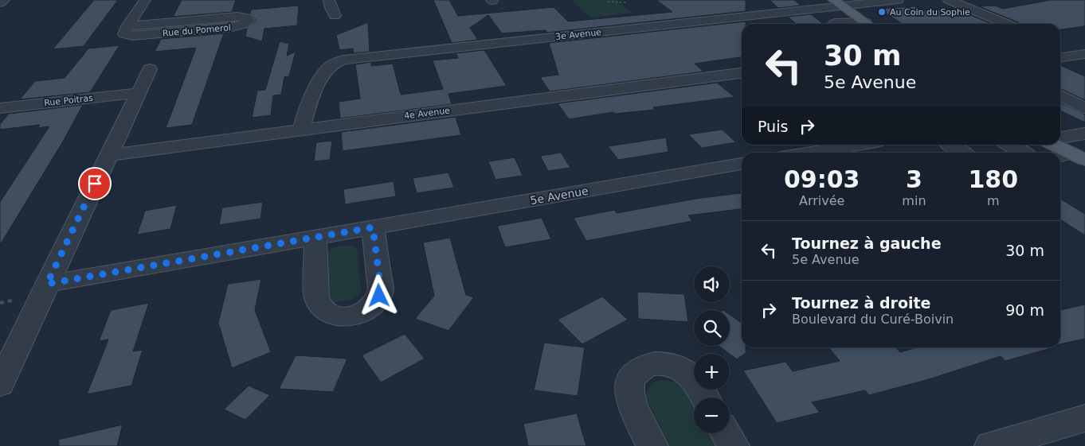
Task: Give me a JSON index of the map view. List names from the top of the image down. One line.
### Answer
{"streets":{"street":["Rue du Pomerol","3e Avenue","Rue Poitras","4e Avenue","5e Avenue"]},"crossings":[["3e Avenue","4e Avenue"]],"places":["Au Coin du Sophie"],"page":{"turn":["30 m","5e Avenue"],"then":"Puis","eta":["09:03","Arrivée","3","min","180","m"],"list":[{"name":"Tournez à gauche","note":"5e Avenue","value":"30 m"},{"name":"Tournez à droite","note":"Boulevard du Curé-Boivin","value":"90 m"}],"map_buttons":["+","−"]}}
